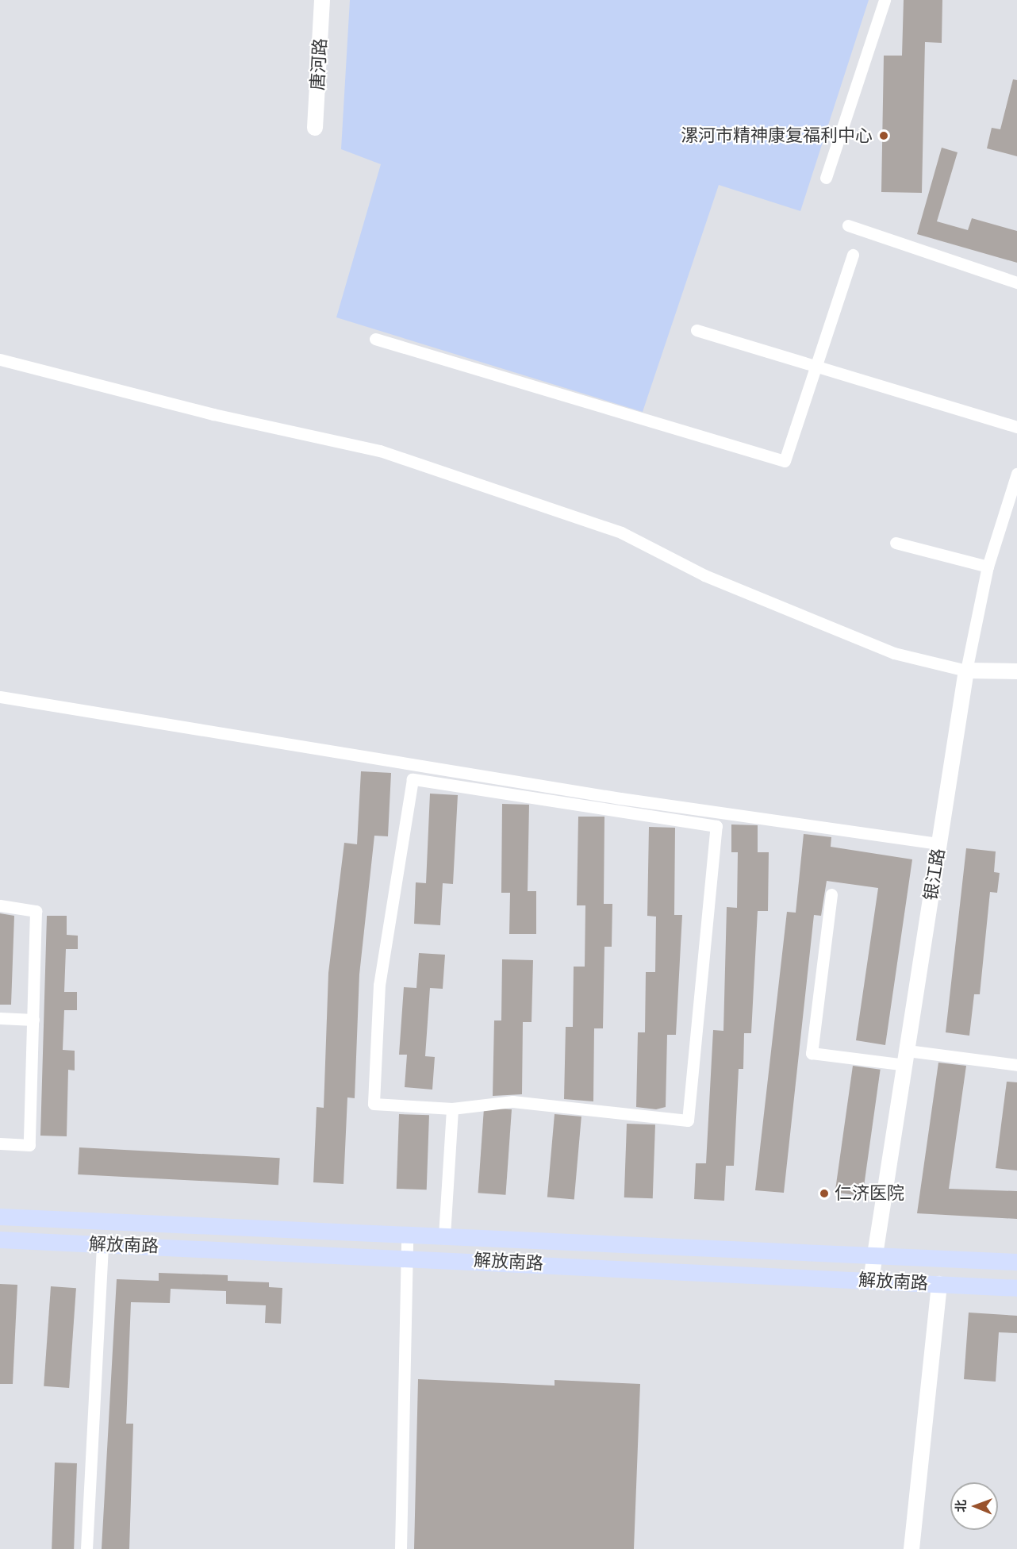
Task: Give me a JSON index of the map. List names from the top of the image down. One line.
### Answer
{"streets":{"main road":["解放南路"],"street":["唐河路","银江路"]},"crossings":[["银江路","解放南路"]],"places":["漯河市精神康复福利中心","仁济医院"],"north":"left"}
